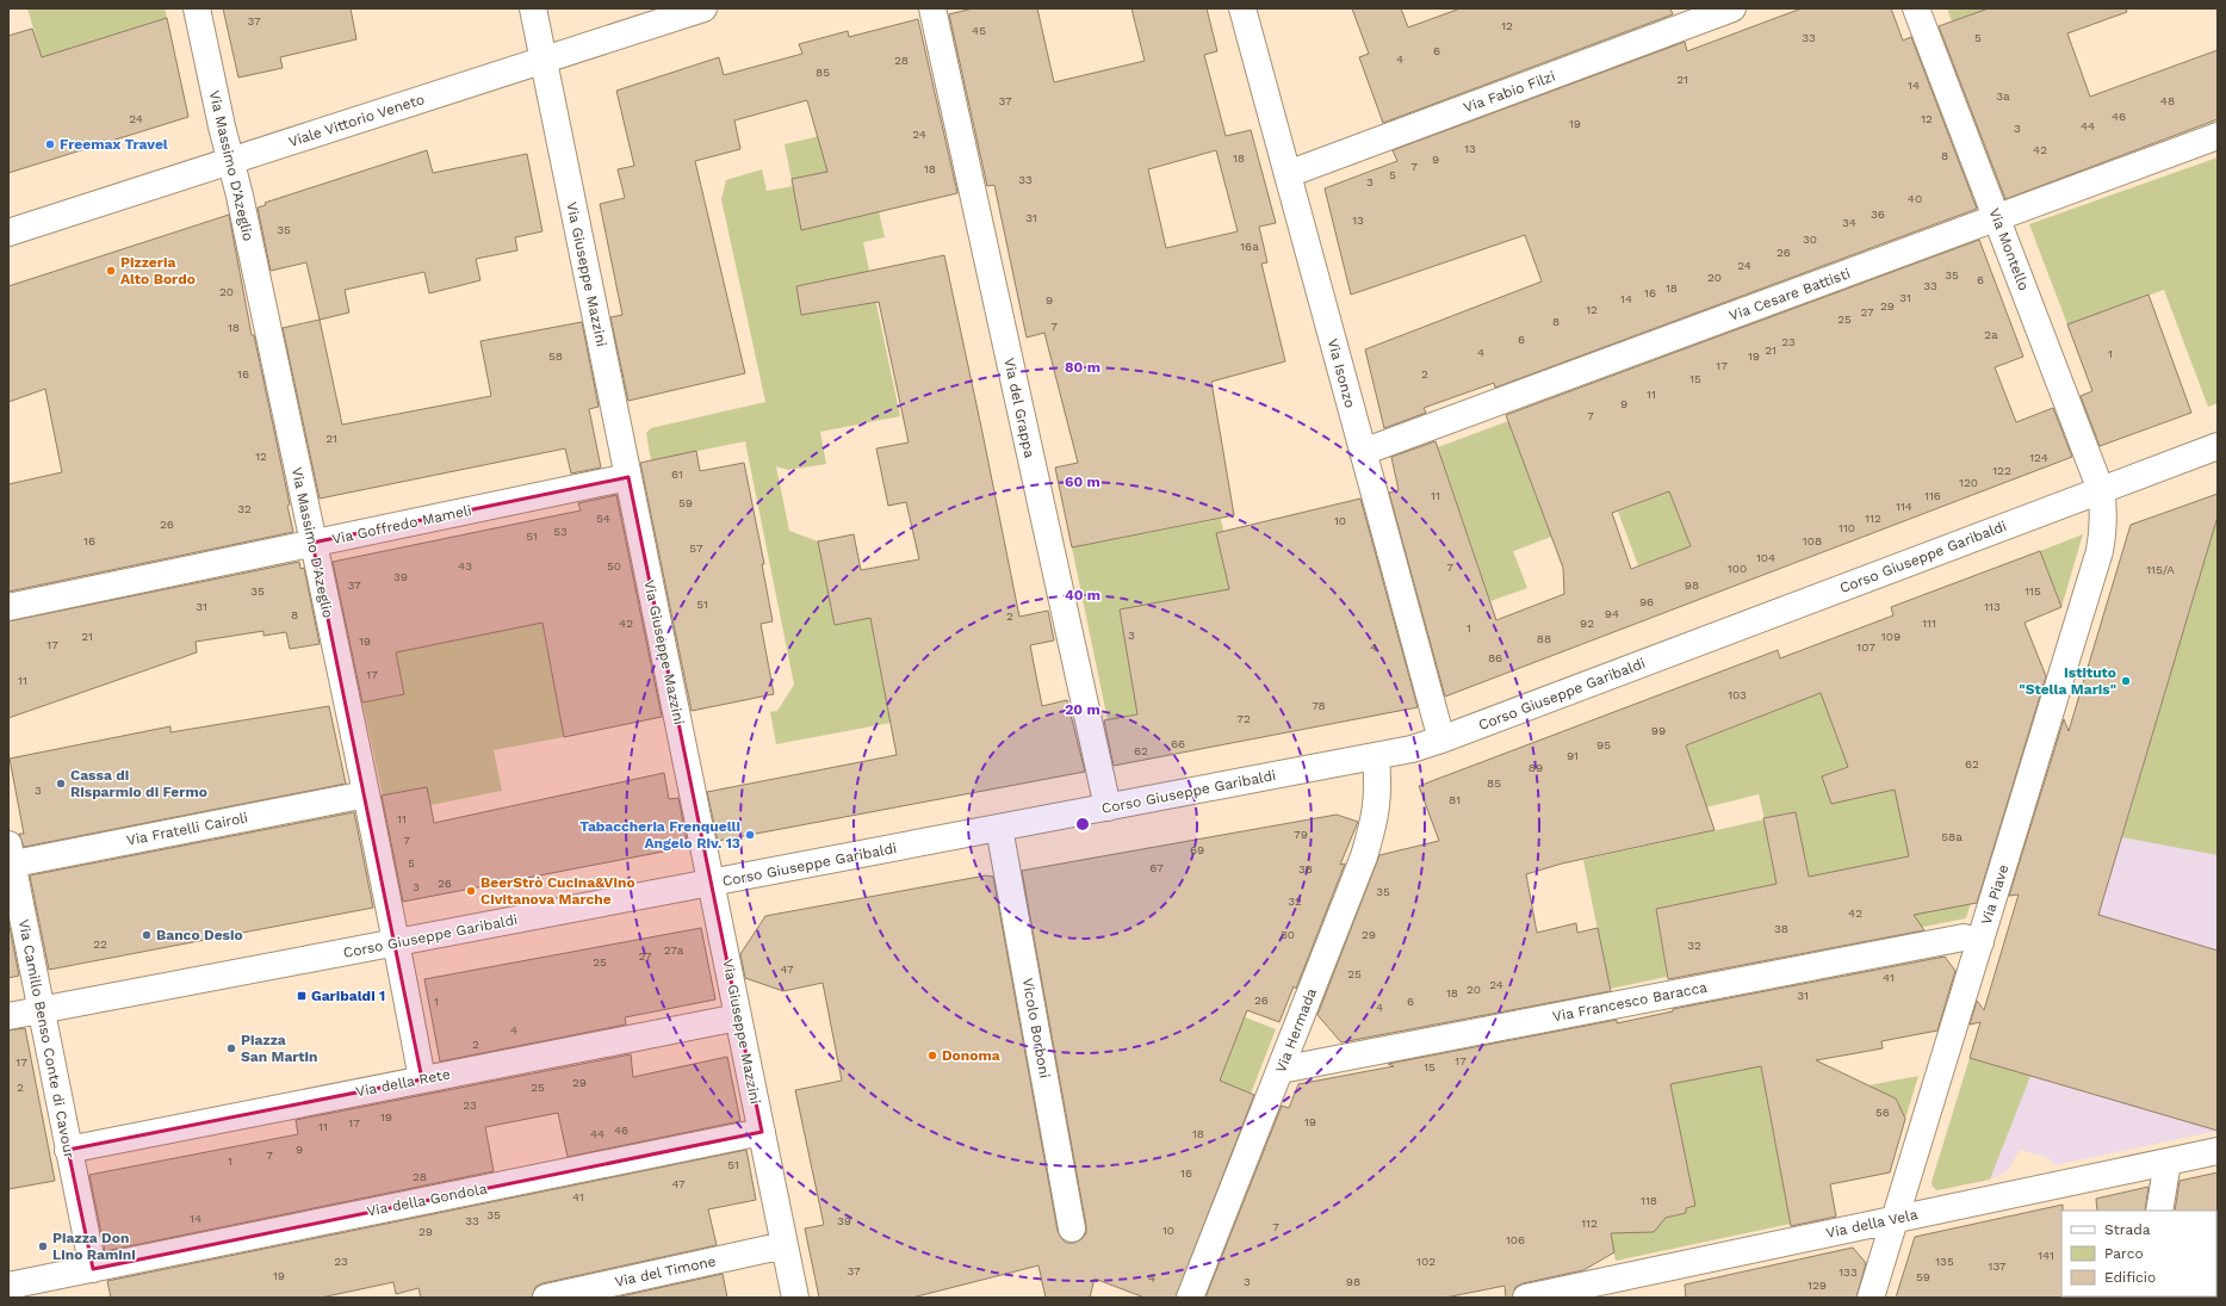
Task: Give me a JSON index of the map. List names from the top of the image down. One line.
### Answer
{"streets":{"street":["Via Fabio Filzi","Viale Vittorio Veneto","Via Massimo D'Azeglio","Via Montello","Via Giuseppe Mazzini","Via Cesare Battisti","Via Isonzo","Via del Grappa","Via Goffredo Mameli","Corso Giuseppe Garibaldi","Via Fratelli Cairoli","Via Piave","Via Francesco Baracca","Vicolo Borboni","Via Hermada","Via Camillo Benso Conte di Cavour","Via della Rete","Via della Gondola","Via della Vela","Via del Timone"]},"crossings":[["Via Fabio Filzi","Via Isonzo"],["Viale Vittorio Veneto","Via Massimo D'Azeglio"],["Viale Vittorio Veneto","Via Giuseppe Mazzini"],["Via Massimo D'Azeglio","Via Goffredo Mameli"],["Via Massimo D'Azeglio","Corso Giuseppe Garibaldi"],["Via Massimo D'Azeglio","Via Fratelli Cairoli"],["Via Massimo D'Azeglio","Via della Rete"],["Via Montello","Via Cesare Battisti"],["Via Montello","Corso Giuseppe Garibaldi"],["Via Montello","Via Piave"],["Via Giuseppe Mazzini","Via Goffredo Mameli"],["Via Giuseppe Mazzini","Corso Giuseppe Garibaldi"],["Via Giuseppe Mazzini","Via della Rete"],["Via Giuseppe Mazzini","Via della Gondola"],["Via Giuseppe Mazzini","Via del Timone"],["Via Cesare Battisti","Via Isonzo"],["Via Isonzo","Corso Giuseppe Garibaldi"],["Via del Grappa","Corso Giuseppe Garibaldi"],["Corso Giuseppe Garibaldi","Via Piave"],["Corso Giuseppe Garibaldi","Vicolo Borboni"],["Corso Giuseppe Garibaldi","Via Hermada"],["Corso Giuseppe Garibaldi","Via Camillo Benso Conte di Cavour"],["Via Fratelli Cairoli","Via Camillo Benso Conte di Cavour"],["Via Piave","Via Francesco Baracca"],["Via Piave","Via della Vela"],["Via Francesco Baracca","Via Hermada"],["Via Camillo Benso Conte di Cavour","Via della Rete"],["Via Camillo Benso Conte di Cavour","Via della Gondola"]],"places":{"other":["Freemax Travel","Pizzeria Alto Bordo","Istituto \"Stella Maris\"","Cassa di Risparmio di Fermo","Tabaccheria Frenquelli Angelo Riv. 13","BeerStrò Cucina&Vino Civitanova Marche","Banco Desio","Piazza San Martin","Donoma","Piazza Don Lino Ramini"],"transit":["Garibaldi 1"]},"house_numbers":["37","12","45","33","5","6","4","28","85","21","14","3a","37","48","46","24","12","19","44","3","24","13","42","8","18","9","7","18","5","33","3","40","36","31","13","34","35","30","16a","26","24","35","20","6","33","18","20","16","31","14","9","29","12","27","25","8","7","18","2a","6","23","21","4","1","58","19","17","16","2","15","11","9","7","21","12","124","122","61","120","11","116","59","114","32","54","112","10","26","110","53","51","16","108","57","104","43","50","7","100","115/A","39","37","98","35","115","96","51","31","113","94","8","2","42","92","111","1","3","21","109","88","19","17","4","107","86","17","11","103","78","72","99","66","95","62","91","62","89","85","3","81","11","79","58a","7","69","5","67","38","26","3","35","32","42","38","30","29","22","32","27a","27","25","47","25","41","24","20","18","31","26","1","6","4","4","2","17","17","15","29","2","25","23","56","19","19","17","11","46","44","18","9","7","1","51","16","28","47","41","118","35","14","33","39","112","7","10","29","106","141","23","102","135","137","37","133","19","59","4","3","98","129"],"legend":["Strada","Parco","Edificio"],"rings":["80 m","60 m","40 m","20 m"]}
